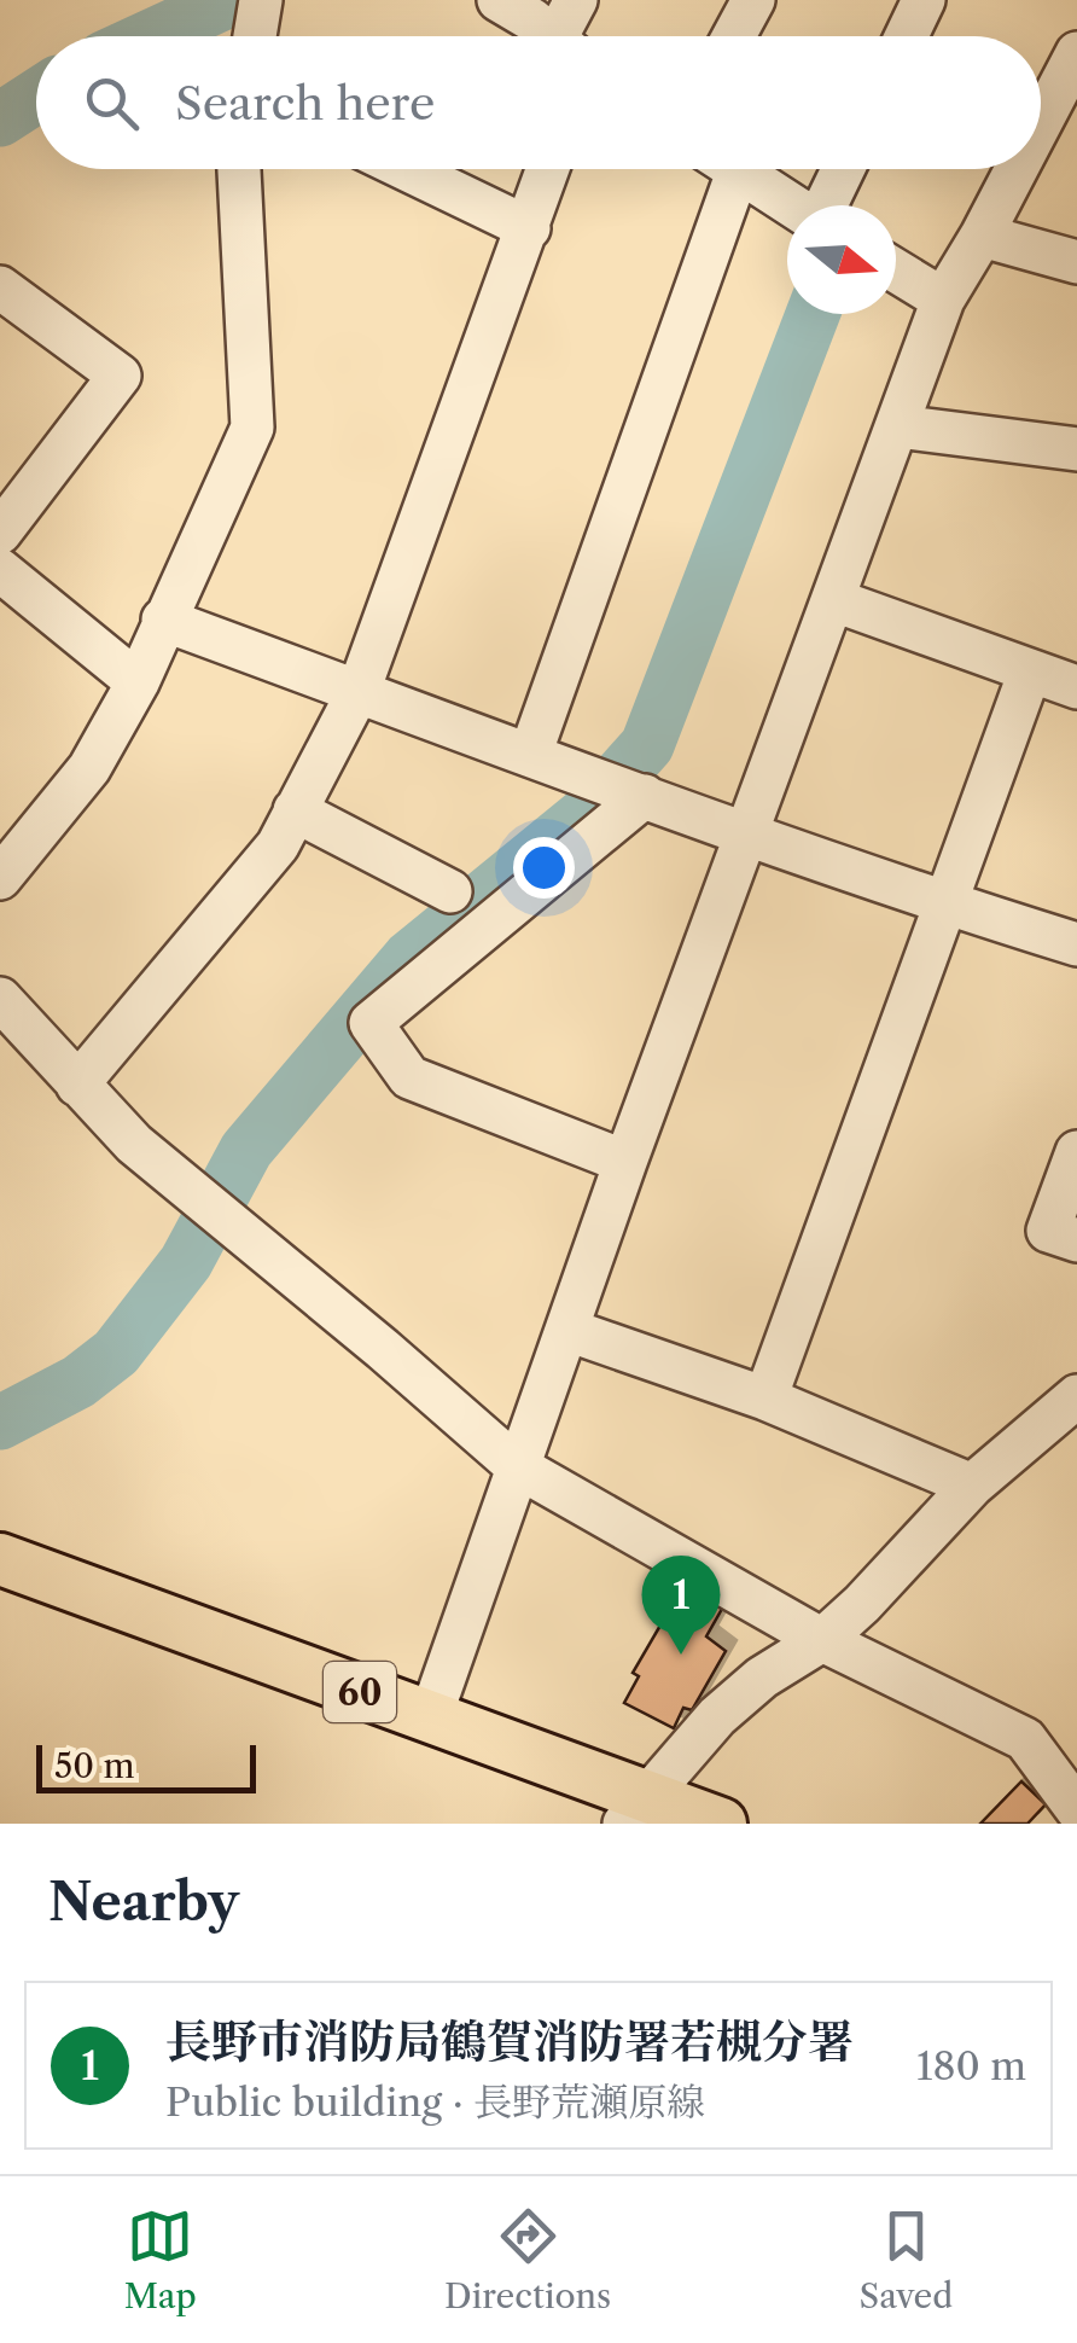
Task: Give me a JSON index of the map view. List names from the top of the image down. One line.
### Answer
{"streets":{"main road":["60"]},"scale_bar":"50 m","north":"right","page":{"search":"Search here","pins":"1","scale":"50 m","heading":"Nearby","list":[{"mark":"1","name":"長野市消防局鶴賀消防署若槻分署","note":"Public building · 長野荒瀬原線","value":"180 m"}],"nav":["Map","Directions","Saved"]}}
